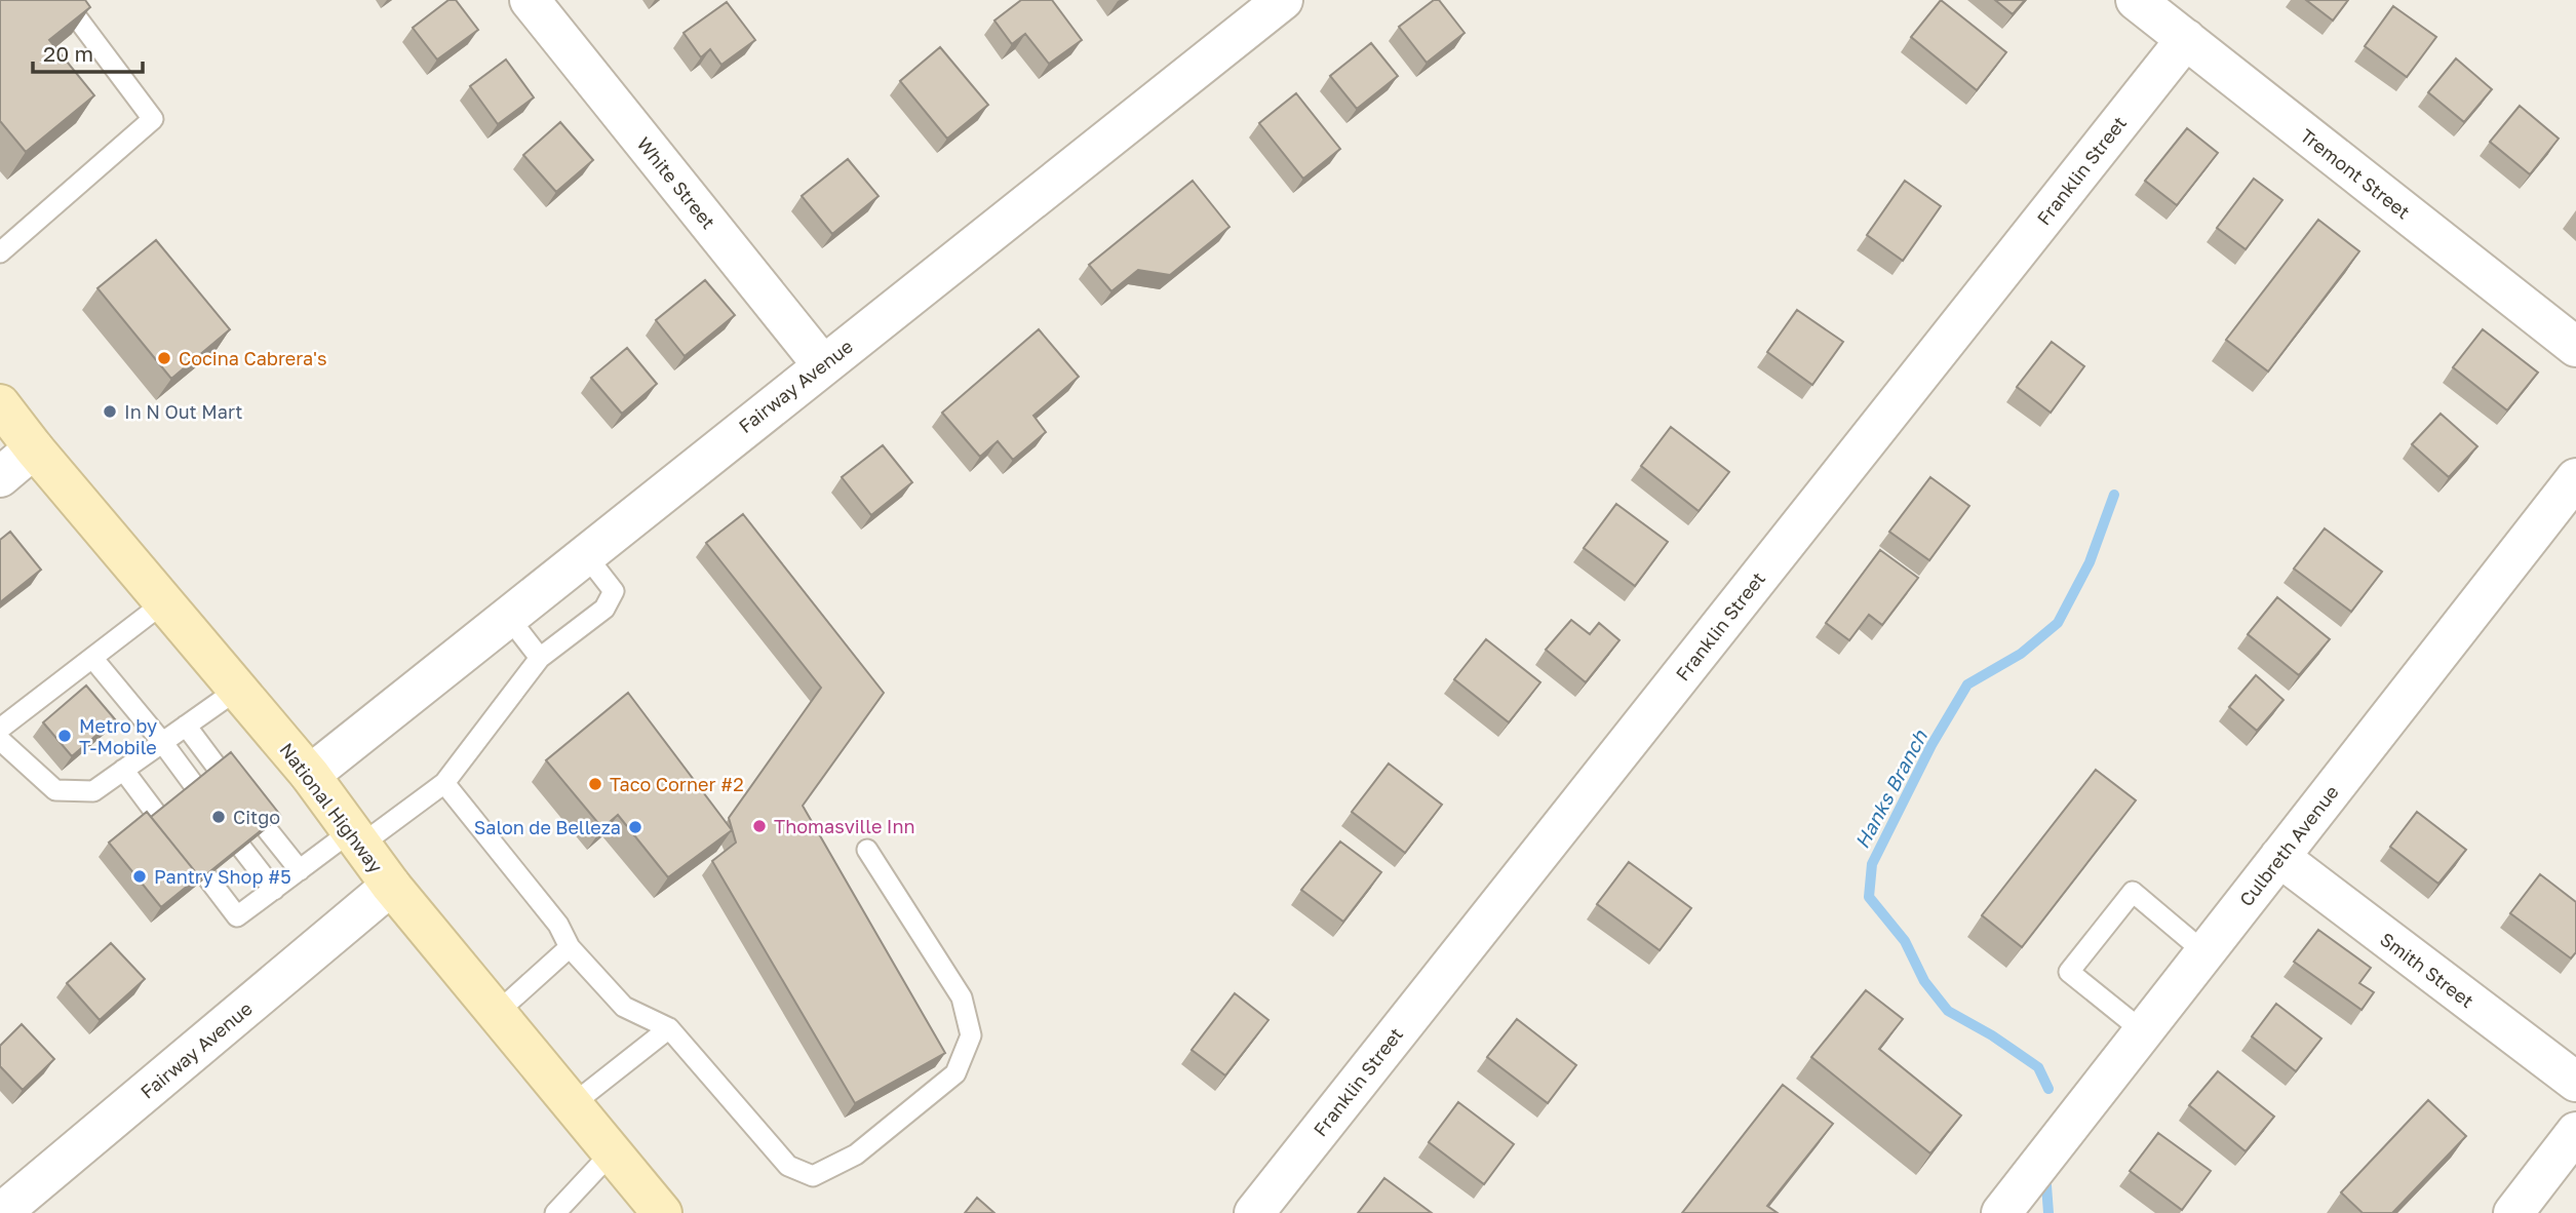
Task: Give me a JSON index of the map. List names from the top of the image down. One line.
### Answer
{"streets":{"main road":["National Highway"],"street":["Franklin Street","Tremont Street","White Street","Fairway Avenue","Culbreth Avenue","Smith Street"]},"crossings":[["Franklin Street","Tremont Street"],["White Street","Fairway Avenue"],["Fairway Avenue","National Highway"],["Culbreth Avenue","Smith Street"]],"water":["Hanks Branch"],"places":["Cocina Cabrera's","In N Out Mart","Metro by T-Mobile","Taco Corner #2","Citgo","Thomasville Inn","Salon de Belleza","Pantry Shop #5"],"scale_bar":"20 m"}
